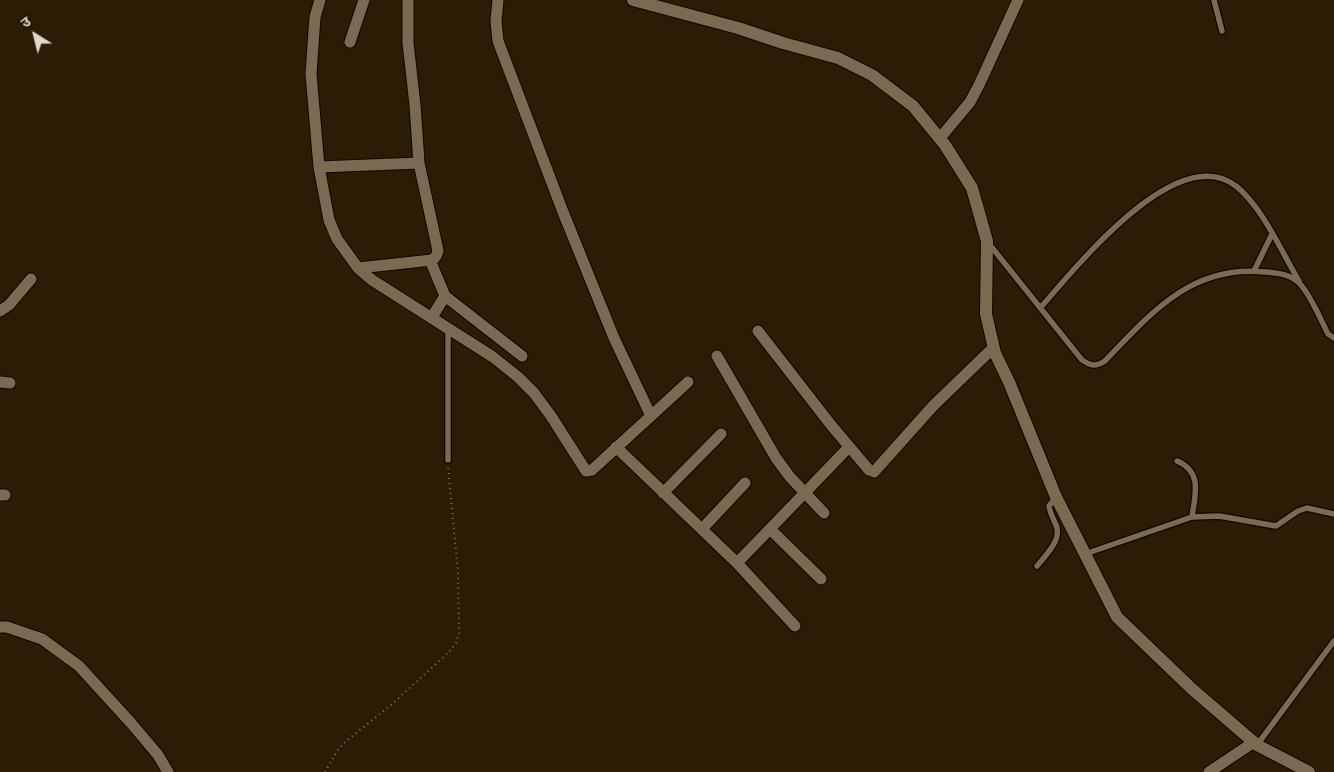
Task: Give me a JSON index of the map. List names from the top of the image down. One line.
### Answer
{"north":"top left"}
